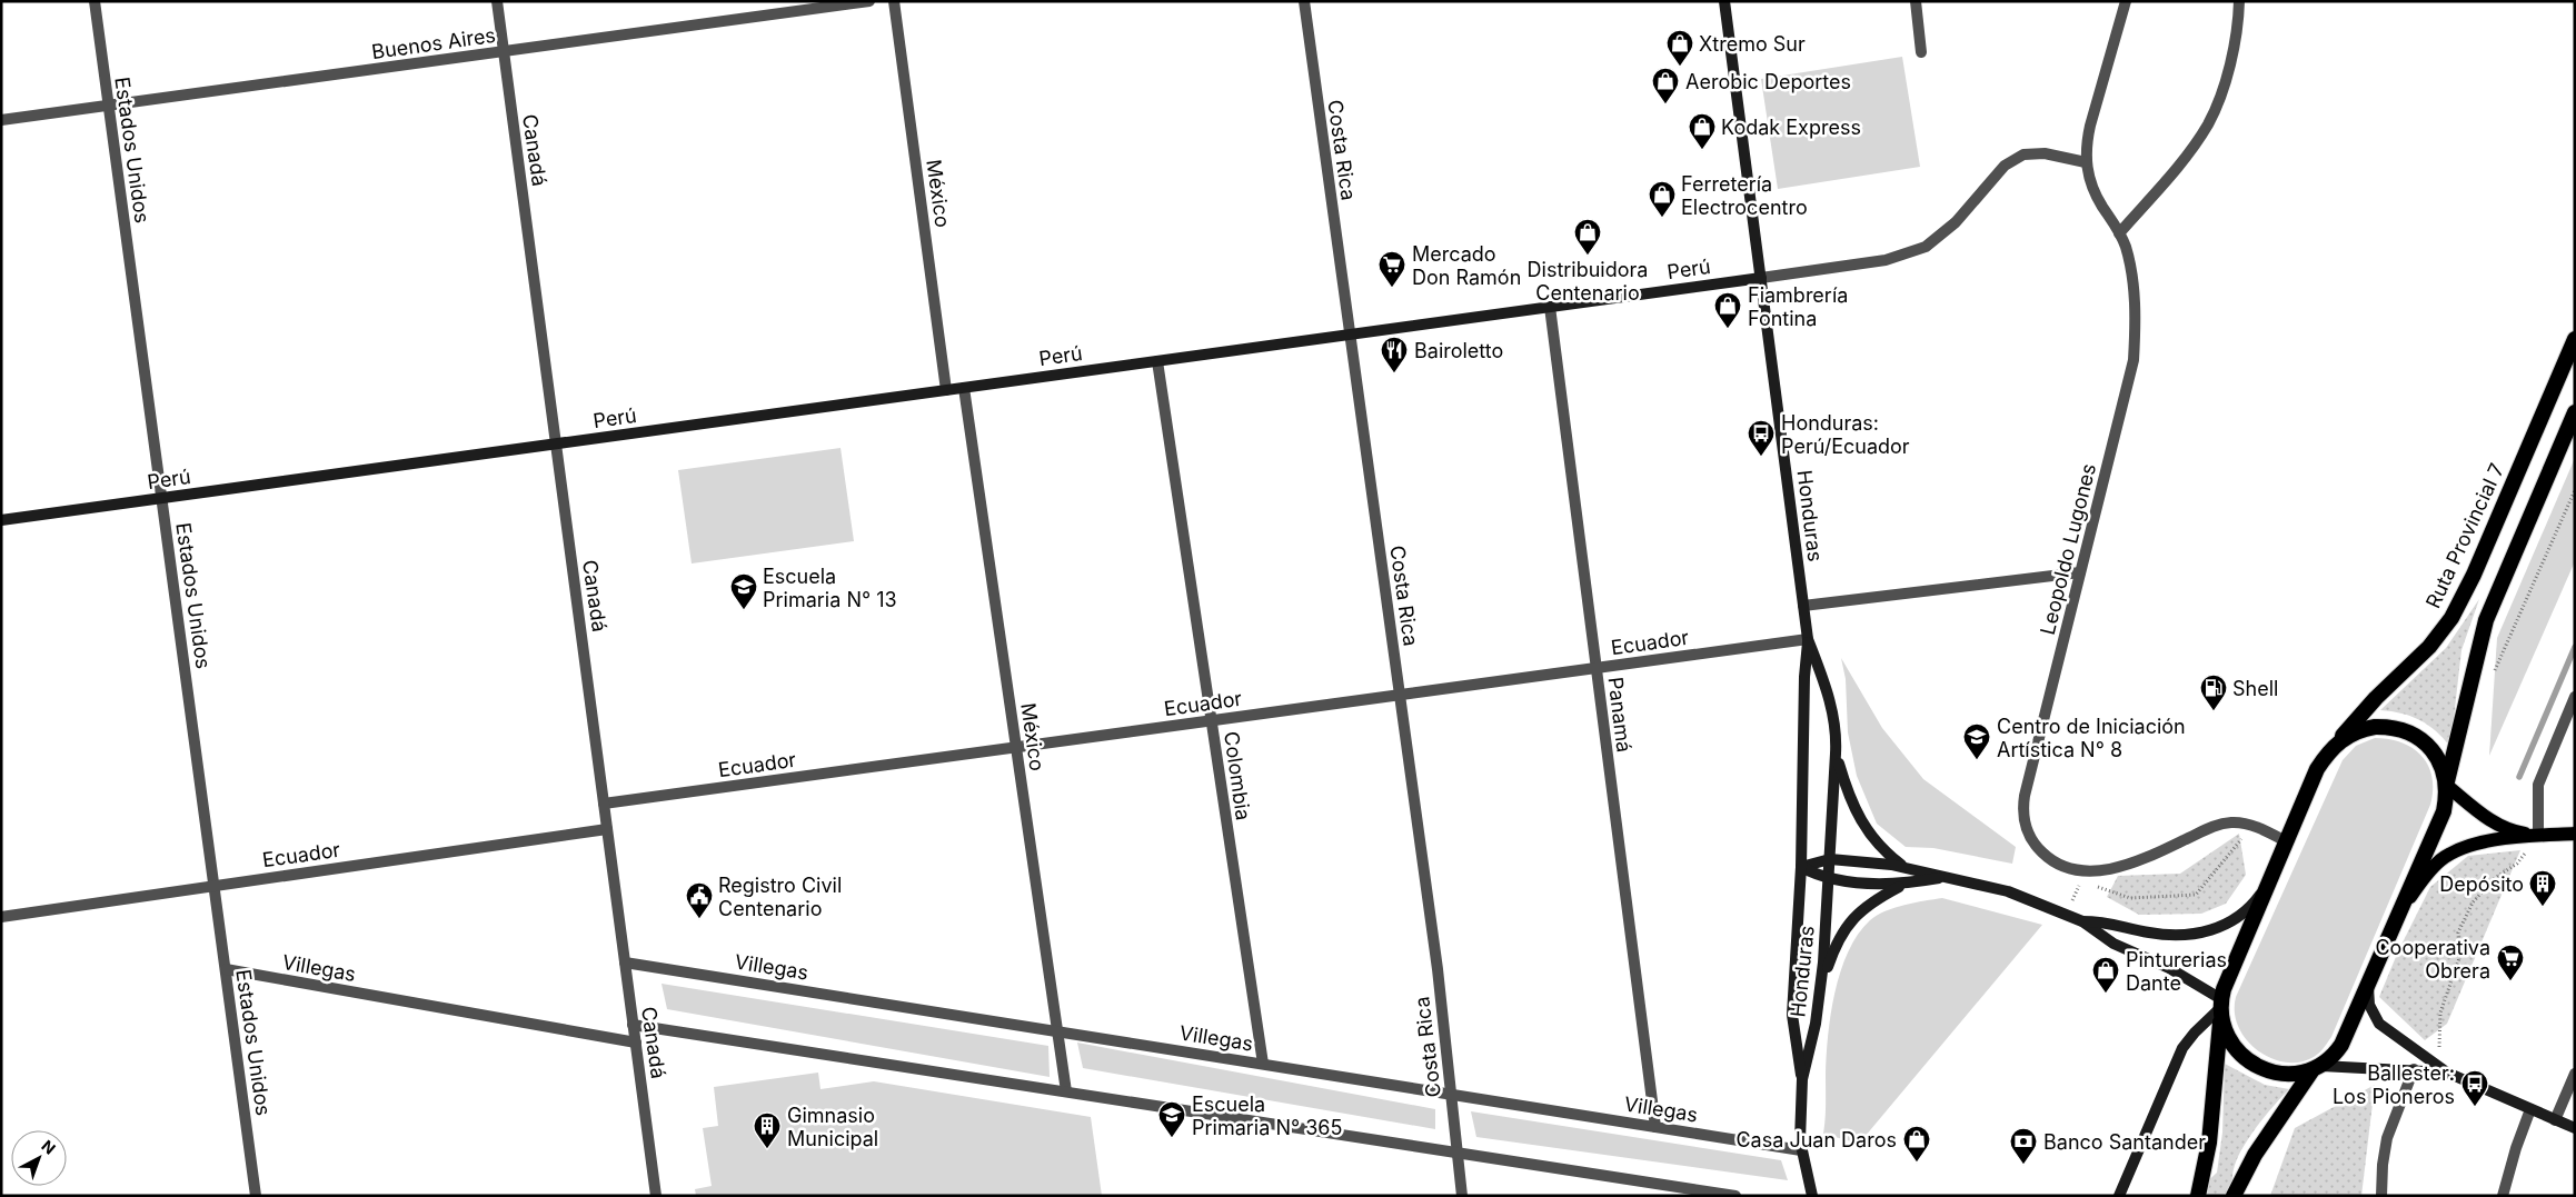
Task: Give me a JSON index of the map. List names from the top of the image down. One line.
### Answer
{"streets":{"highway":["Ruta Provincial 7"],"main road":["Perú","Honduras"],"street":["Buenos Aires","Estados Unidos","Canadá","Costa Rica","México","Leopoldo Lugones","Ecuador","Panamá","Colombia","Villegas"]},"crossings":[["Buenos Aires","Estados Unidos"],["Buenos Aires","Canadá"],["Estados Unidos","Perú"],["Estados Unidos","Ecuador"],["Estados Unidos","Villegas"],["Canadá","Perú"],["Canadá","Ecuador"],["Canadá","Villegas"],["Costa Rica","Perú"],["Costa Rica","Ecuador"],["Costa Rica","Villegas"],["México","Perú"],["México","Ecuador"],["México","Villegas"],["Perú","Honduras"],["Perú","Leopoldo Lugones"],["Perú","Panamá"],["Perú","Colombia"],["Honduras","Ecuador"],["Honduras","Villegas"],["Ecuador","Panamá"],["Ecuador","Colombia"],["Panamá","Villegas"],["Colombia","Villegas"]],"places":{"shop":["Xtremo Sur","Aerobic Deportes","Kodak Express","Ferretería Electrocentro","Distribuidora Centenario","Fiambrería Fontina","Pinturerias Dante","Casa Juan Daros"],"supermarket":["Mercado Don Ramón","Cooperativa Obrera"],"restaurant":["Bairoletto"],"bus stop":["Honduras: Perú/Ecuador","Ballester: Los Pioneros"],"school or university":["Escuela Primaria N° 13","Centro de Iniciación Artística N° 8","Escuela Primaria N° 365"],"fuel station":["Shell"],"building":["Depósito","Gimnasio Municipal"],"public building":["Registro Civil Centenario"],"bank":["Banco Santander"]},"north":"top right"}
